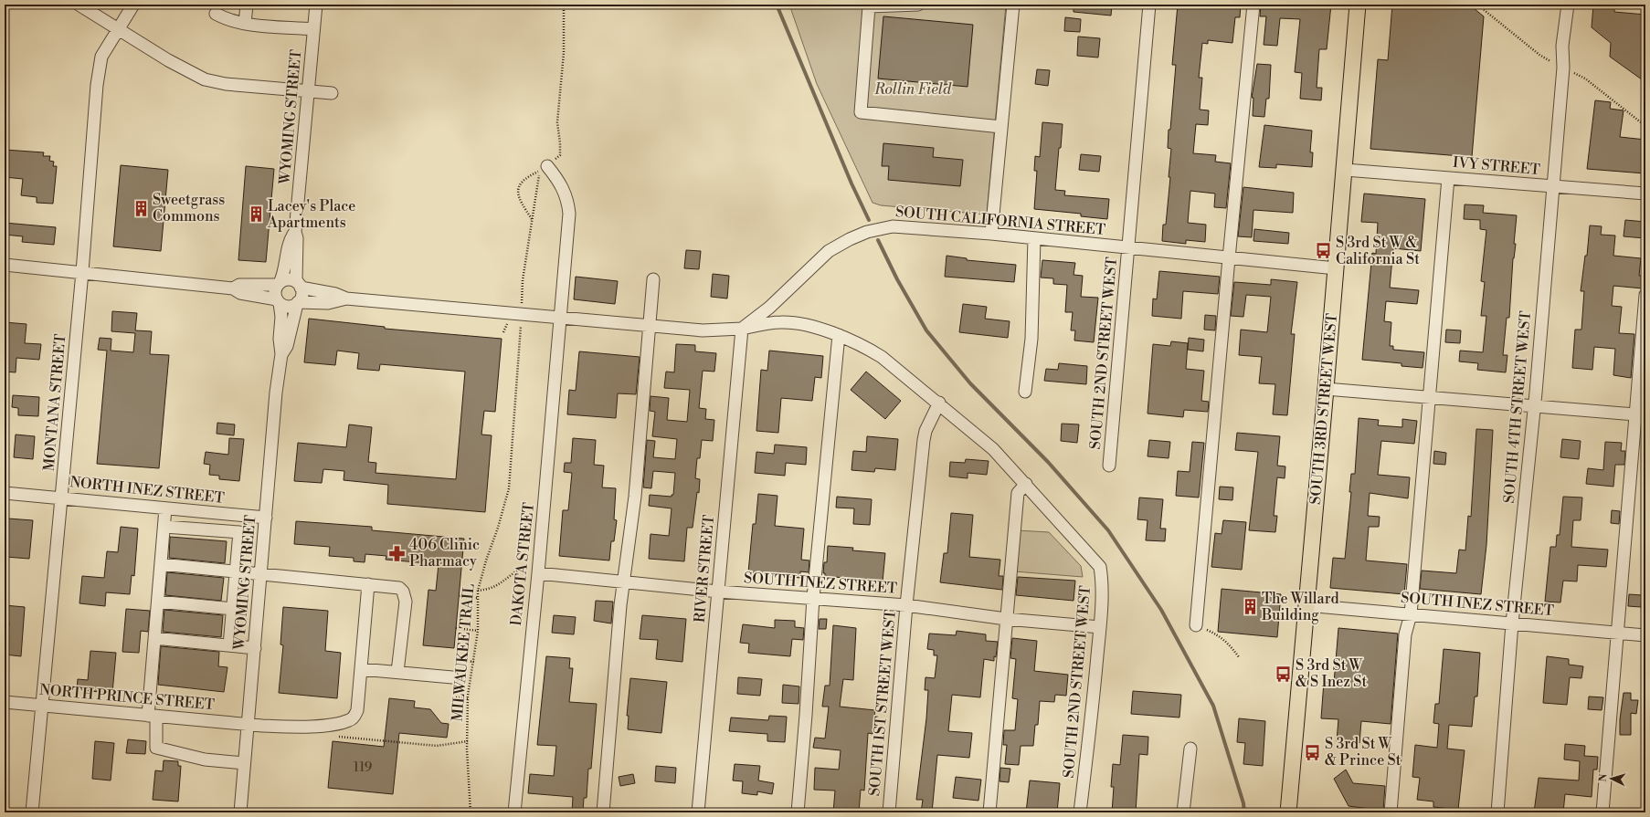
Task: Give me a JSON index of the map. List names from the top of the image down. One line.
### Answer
{"streets":{"main road":["SOUTH 3RD STREET WEST"],"street":["WYOMING STREET","IVY STREET","SOUTH CALIFORNIA STREET","SOUTH 2ND STREET WEST","MONTANA STREET","SOUTH 4TH STREET WEST","NORTH INEZ STREET","DAKOTA STREET","RIVER STREET","SOUTH INEZ STREET","NORTH PRINCE STREET","SOUTH 1ST STREET WEST"],"path":["MILWAUKEE TRAIL"]},"crossings":[["WYOMING STREET","NORTH INEZ STREET"],["WYOMING STREET","NORTH PRINCE STREET"],["IVY STREET","SOUTH 4TH STREET WEST"],["IVY STREET","SOUTH 3RD STREET WEST"],["SOUTH CALIFORNIA STREET","SOUTH 2ND STREET WEST"],["SOUTH CALIFORNIA STREET","SOUTH 3RD STREET WEST"],["SOUTH CALIFORNIA STREET","RIVER STREET"],["SOUTH 2ND STREET WEST","RIVER STREET"],["SOUTH 2ND STREET WEST","SOUTH INEZ STREET"],["SOUTH 2ND STREET WEST","SOUTH 1ST STREET WEST"],["MONTANA STREET","NORTH INEZ STREET"],["MONTANA STREET","NORTH PRINCE STREET"],["SOUTH 4TH STREET WEST","SOUTH INEZ STREET"],["SOUTH 3RD STREET WEST","SOUTH INEZ STREET"],["DAKOTA STREET","SOUTH INEZ STREET"],["RIVER STREET","SOUTH INEZ STREET"],["SOUTH INEZ STREET","SOUTH 1ST STREET WEST"]],"parks":["Rollin Field"],"places":{"building":["Sweetgrass Commons","Lacey's Place Apartments","The Willard Building"],"bus stop":["S 3rd St W & California St","S 3rd St W & S Inez St","S 3rd St W & Prince St"],"pharmacy":["406 Clinic Pharmacy"]},"house_numbers":["119"],"north":"left"}
